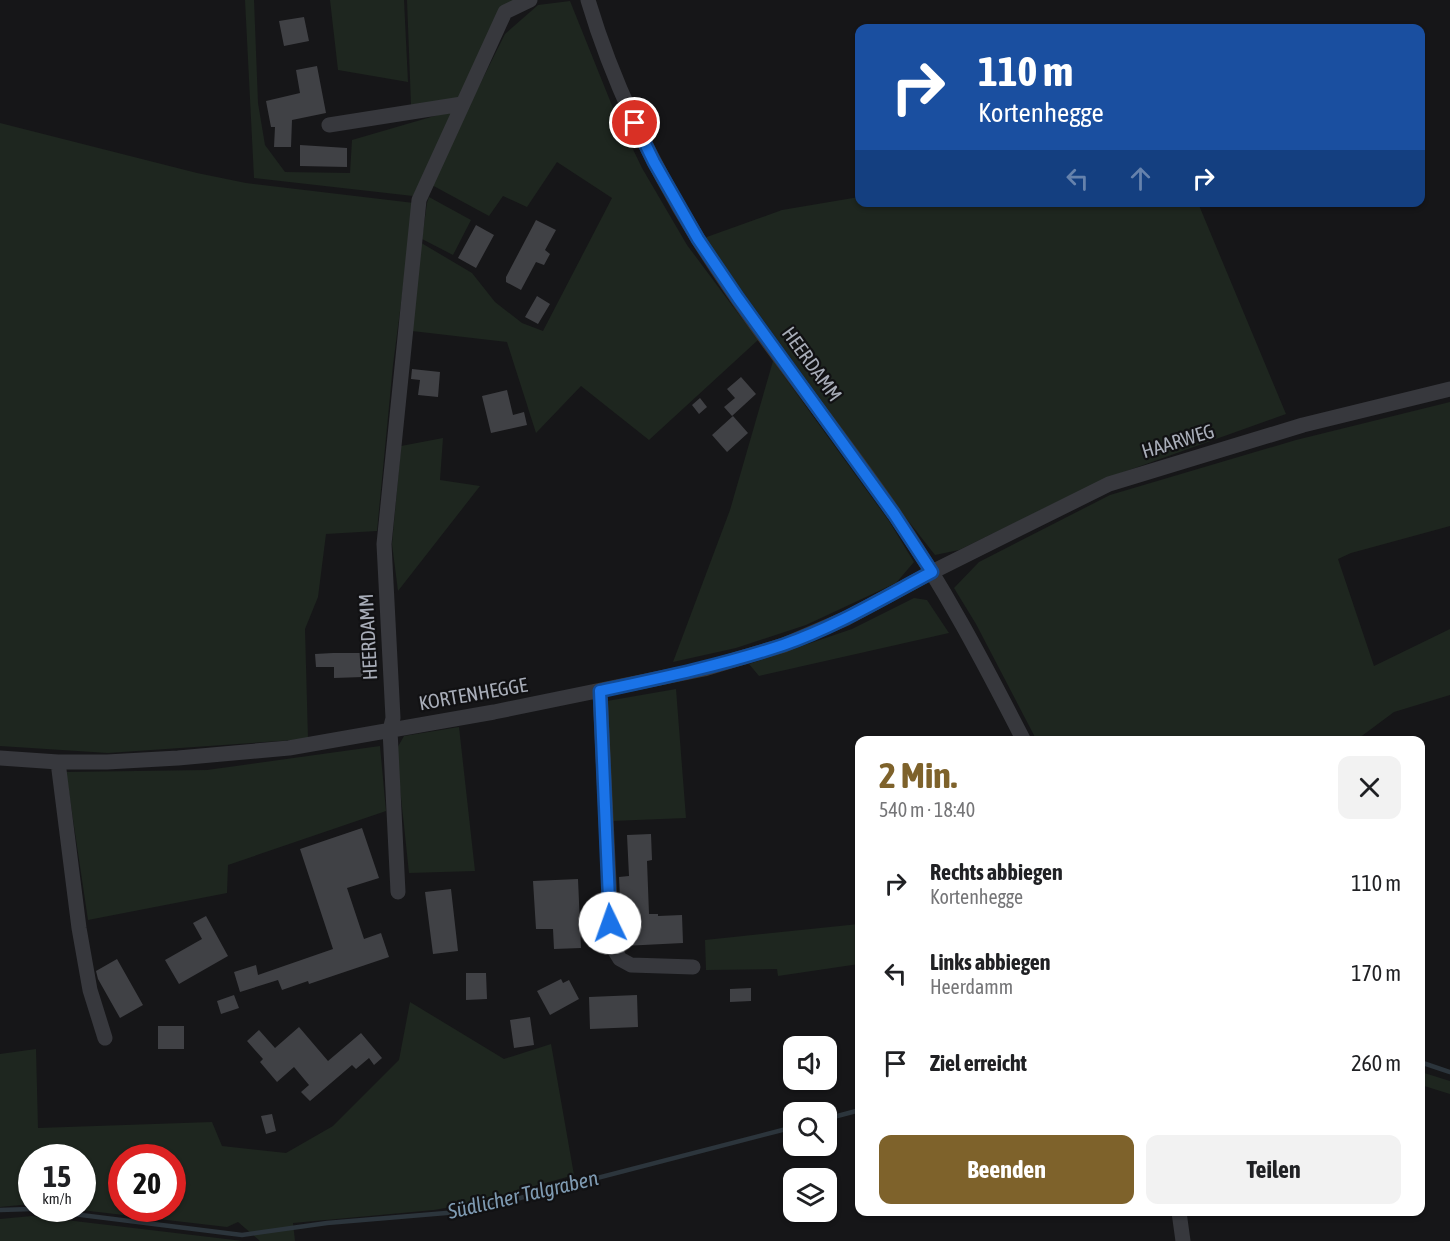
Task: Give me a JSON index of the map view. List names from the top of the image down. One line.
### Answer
{"streets":{"street":["HEERDAMM","HAARWEG","KORTENHEGGE"]},"crossings":[["HEERDAMM","HAARWEG"],["HEERDAMM","KORTENHEGGE"],["HAARWEG","KORTENHEGGE"]],"water":["Südlicher Talgraben"],"page":{"turn":["110 m","Kortenhegge"],"heading":["2 Min.","540 m · 18:40"],"list":[{"name":"Rechts abbiegen","note":"Kortenhegge","value":"110 m"},{"name":"Links abbiegen","note":"Heerdamm","value":"170 m"},{"name":"Ziel erreicht","value":"260 m"}],"buttons":["Beenden","Teilen"],"speed":"15 km/h","limit":"20"}}
